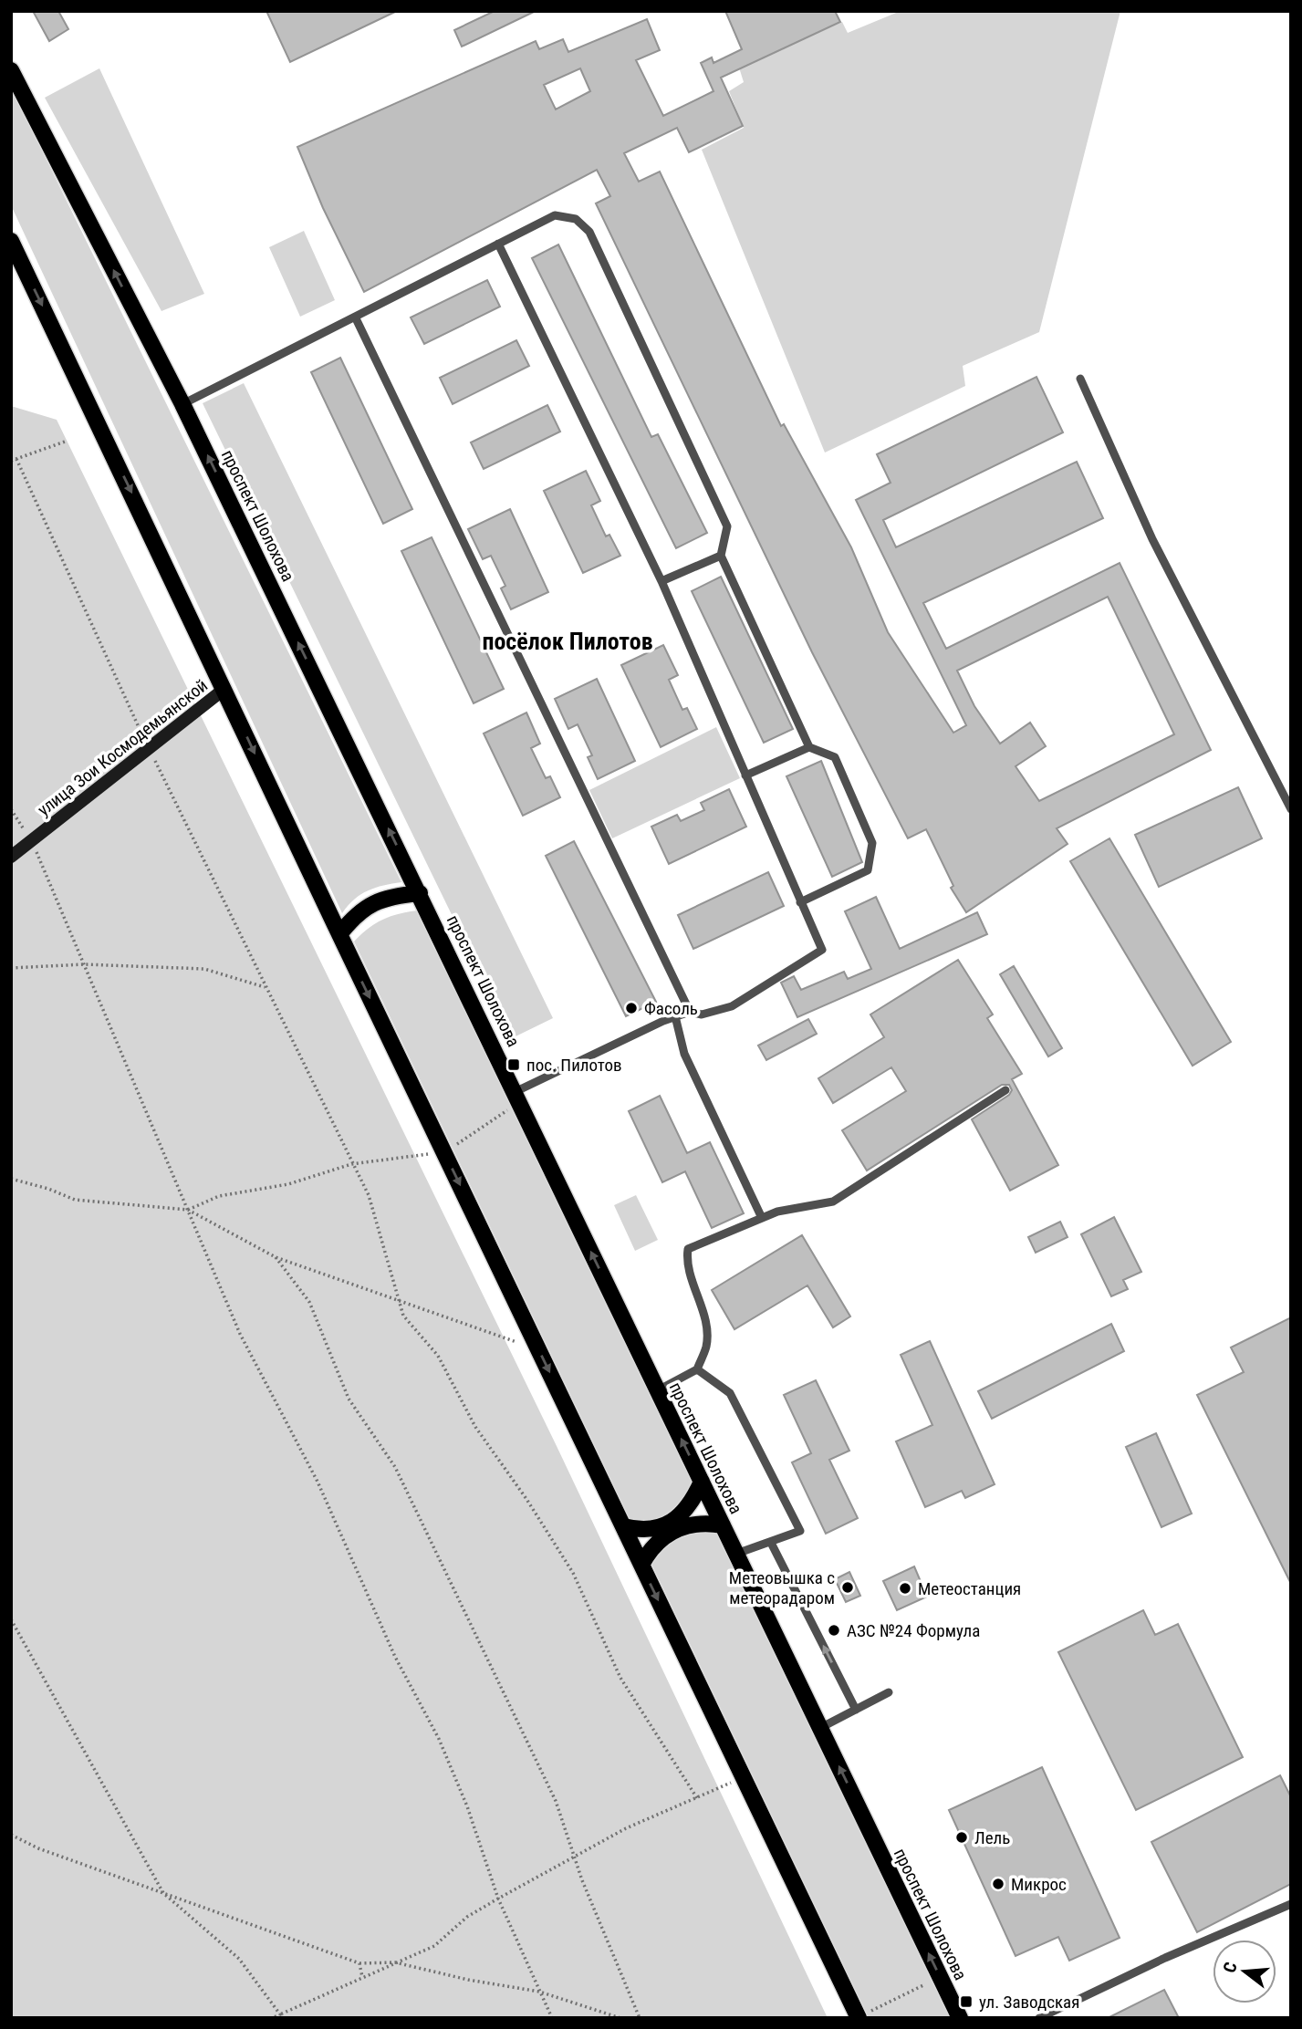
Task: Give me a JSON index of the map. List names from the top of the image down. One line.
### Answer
{"streets":{"main road":["проспект Шолохова"],"street":["улица Зои Космодемьянской"]},"districts":["посёлок Пилотов"],"places":{"other":["Фасоль","Метеовышка с метеорадаром","Метеостанция","АЗС №24 Формула","Лель","Микрос"],"transit":["пос. Пилотов","ул. Заводская"]},"north":"left"}
